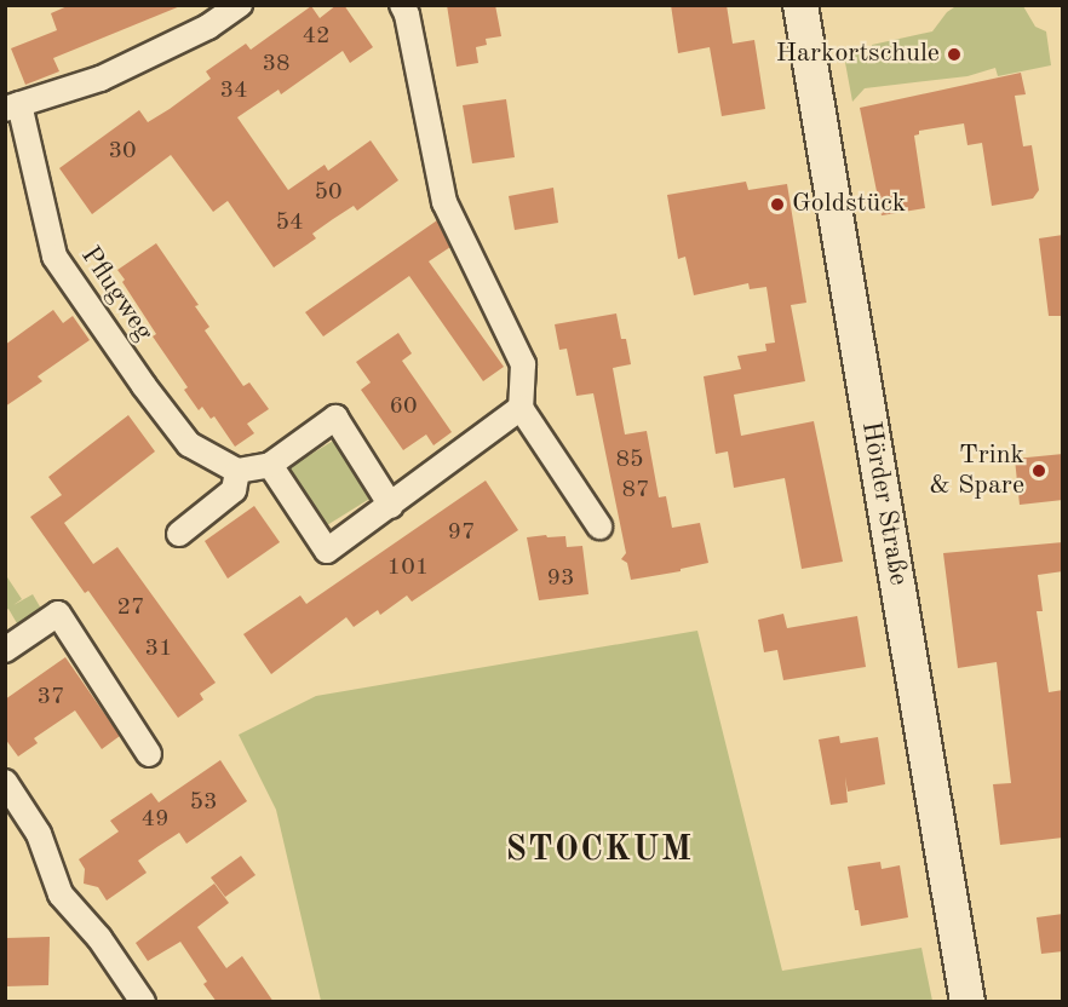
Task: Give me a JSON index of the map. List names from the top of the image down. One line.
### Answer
{"streets":{"main road":["Hörder Straße"],"street":["Pflugweg"]},"districts":["STOCKUM"],"places":["Harkortschule","Goldstück","Trink & Spare"],"house_numbers":["42","38","34","30","50","54","60","85","87","97","101","93","27","31","37","53","49"]}
